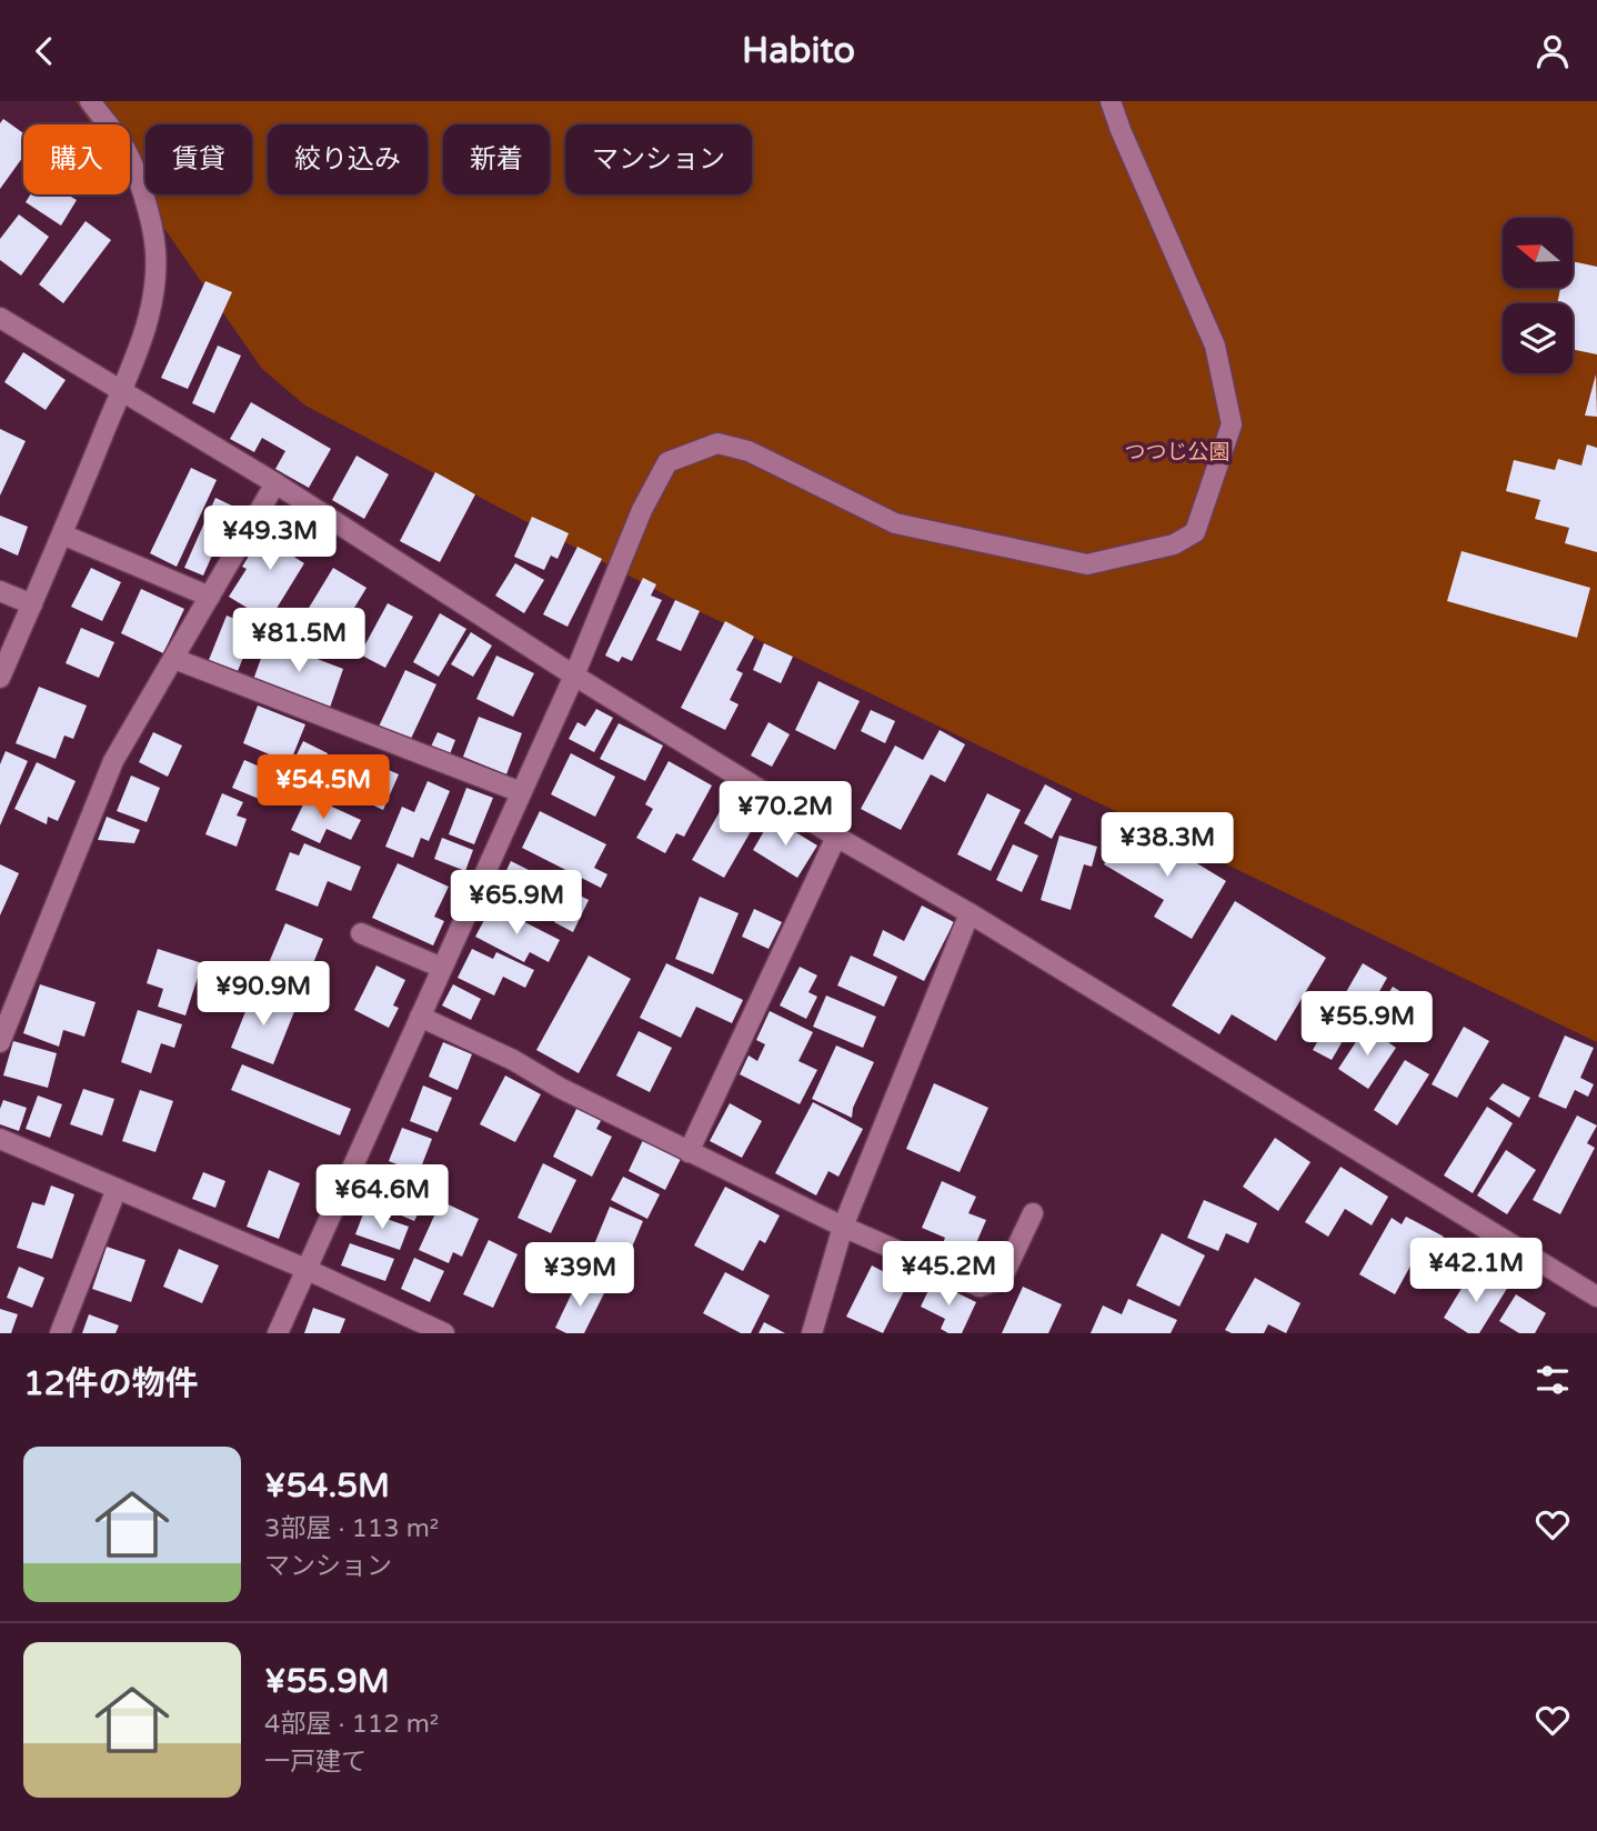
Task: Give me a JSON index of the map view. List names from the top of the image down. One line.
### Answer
{"parks":["つつじ公園"],"north":"left","page":{"header":"Habito","chip":["購入","賃貸","絞り込み","新着","マンション"],"price":["¥49.3M","¥81.5M","¥54.5M","¥70.2M","¥38.3M","¥65.9M","¥90.9M","¥55.9M","¥64.6M","¥42.1M","¥45.2M","¥39M"],"heading":"12件の物件","list":[{"name":"¥54.5M","note":"3部屋 · 113 m² · マンション"},{"name":"¥55.9M","note":"4部屋 · 112 m² · 一戸建て"}]}}
